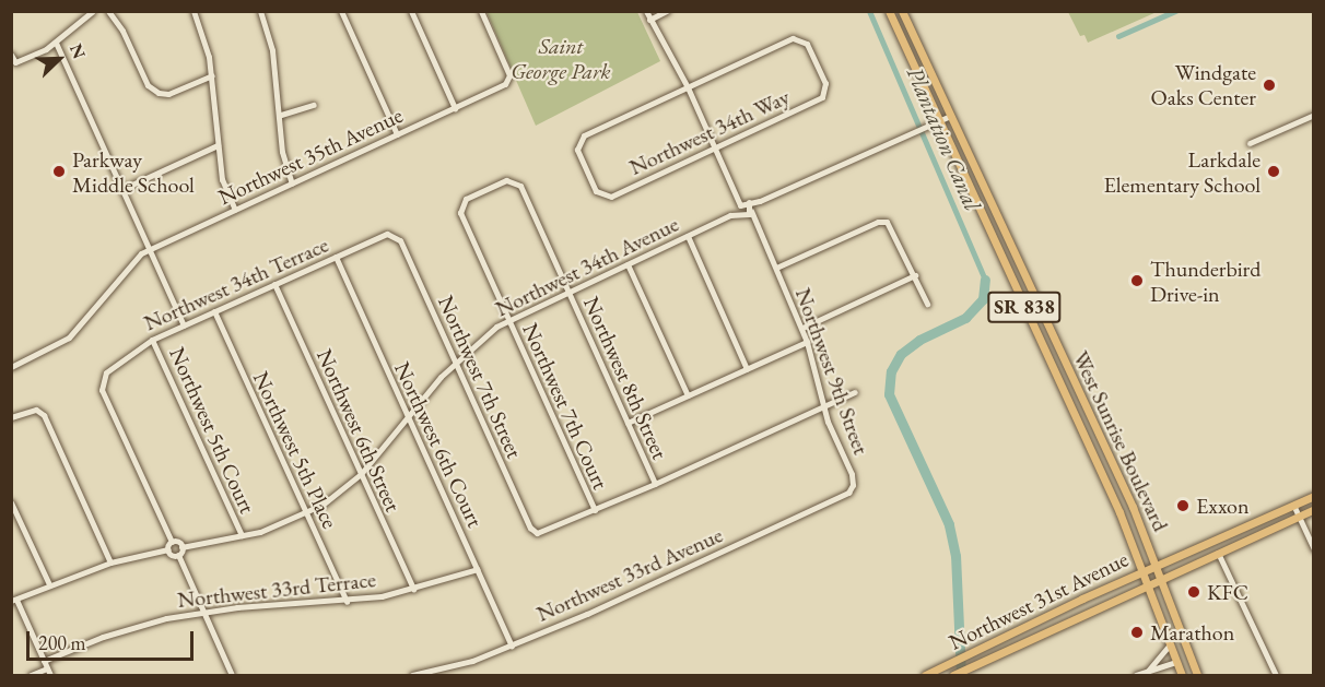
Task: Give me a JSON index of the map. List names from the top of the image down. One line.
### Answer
{"streets":{"main road":["SR 838","West Sunrise Boulevard","Northwest 31st Avenue"],"street":["Northwest 34th Way","Northwest 35th Avenue","Northwest 34th Avenue","Northwest 34th Terrace","Northwest 9th Street","Northwest 7th Street","Northwest 8th Street","Northwest 7th Court","Northwest 5th Court","Northwest 6th Street","Northwest 6th Court","Northwest 5th Place","Northwest 33rd Avenue","Northwest 33rd Terrace"]},"crossings":[["Northwest 34th Way","Northwest 9th Street"],["Northwest 34th Avenue","Northwest 9th Street"],["Northwest 34th Avenue","Northwest 7th Street"],["Northwest 34th Avenue","Northwest 8th Street"],["Northwest 34th Avenue","Northwest 7th Court"],["Northwest 34th Avenue","Northwest 5th Court"],["Northwest 34th Avenue","Northwest 6th Street"],["Northwest 34th Avenue","Northwest 6th Court"],["Northwest 34th Avenue","Northwest 5th Place"],["Northwest 34th Terrace","Northwest 7th Street"],["Northwest 34th Terrace","Northwest 5th Court"],["Northwest 34th Terrace","Northwest 6th Street"],["Northwest 34th Terrace","Northwest 6th Court"],["Northwest 34th Terrace","Northwest 5th Place"],["Northwest 9th Street","Northwest 33rd Avenue"],["Northwest 7th Street","Northwest 7th Court"],["Northwest 8th Street","Northwest 7th Court"],["Northwest 6th Street","Northwest 33rd Terrace"],["West Sunrise Boulevard","Northwest 31st Avenue"],["Northwest 6th Court","Northwest 33rd Avenue"],["Northwest 6th Court","Northwest 33rd Terrace"],["Northwest 5th Place","Northwest 33rd Terrace"]],"water":["Plantation Canal"],"parks":["Saint George Park"],"places":["Windgate Oaks Center","Parkway Middle School","Larkdale Elementary School","Thunderbird Drive-in","Exxon","KFC","Marathon"],"scale_bar":"200 m","north":"top right"}
